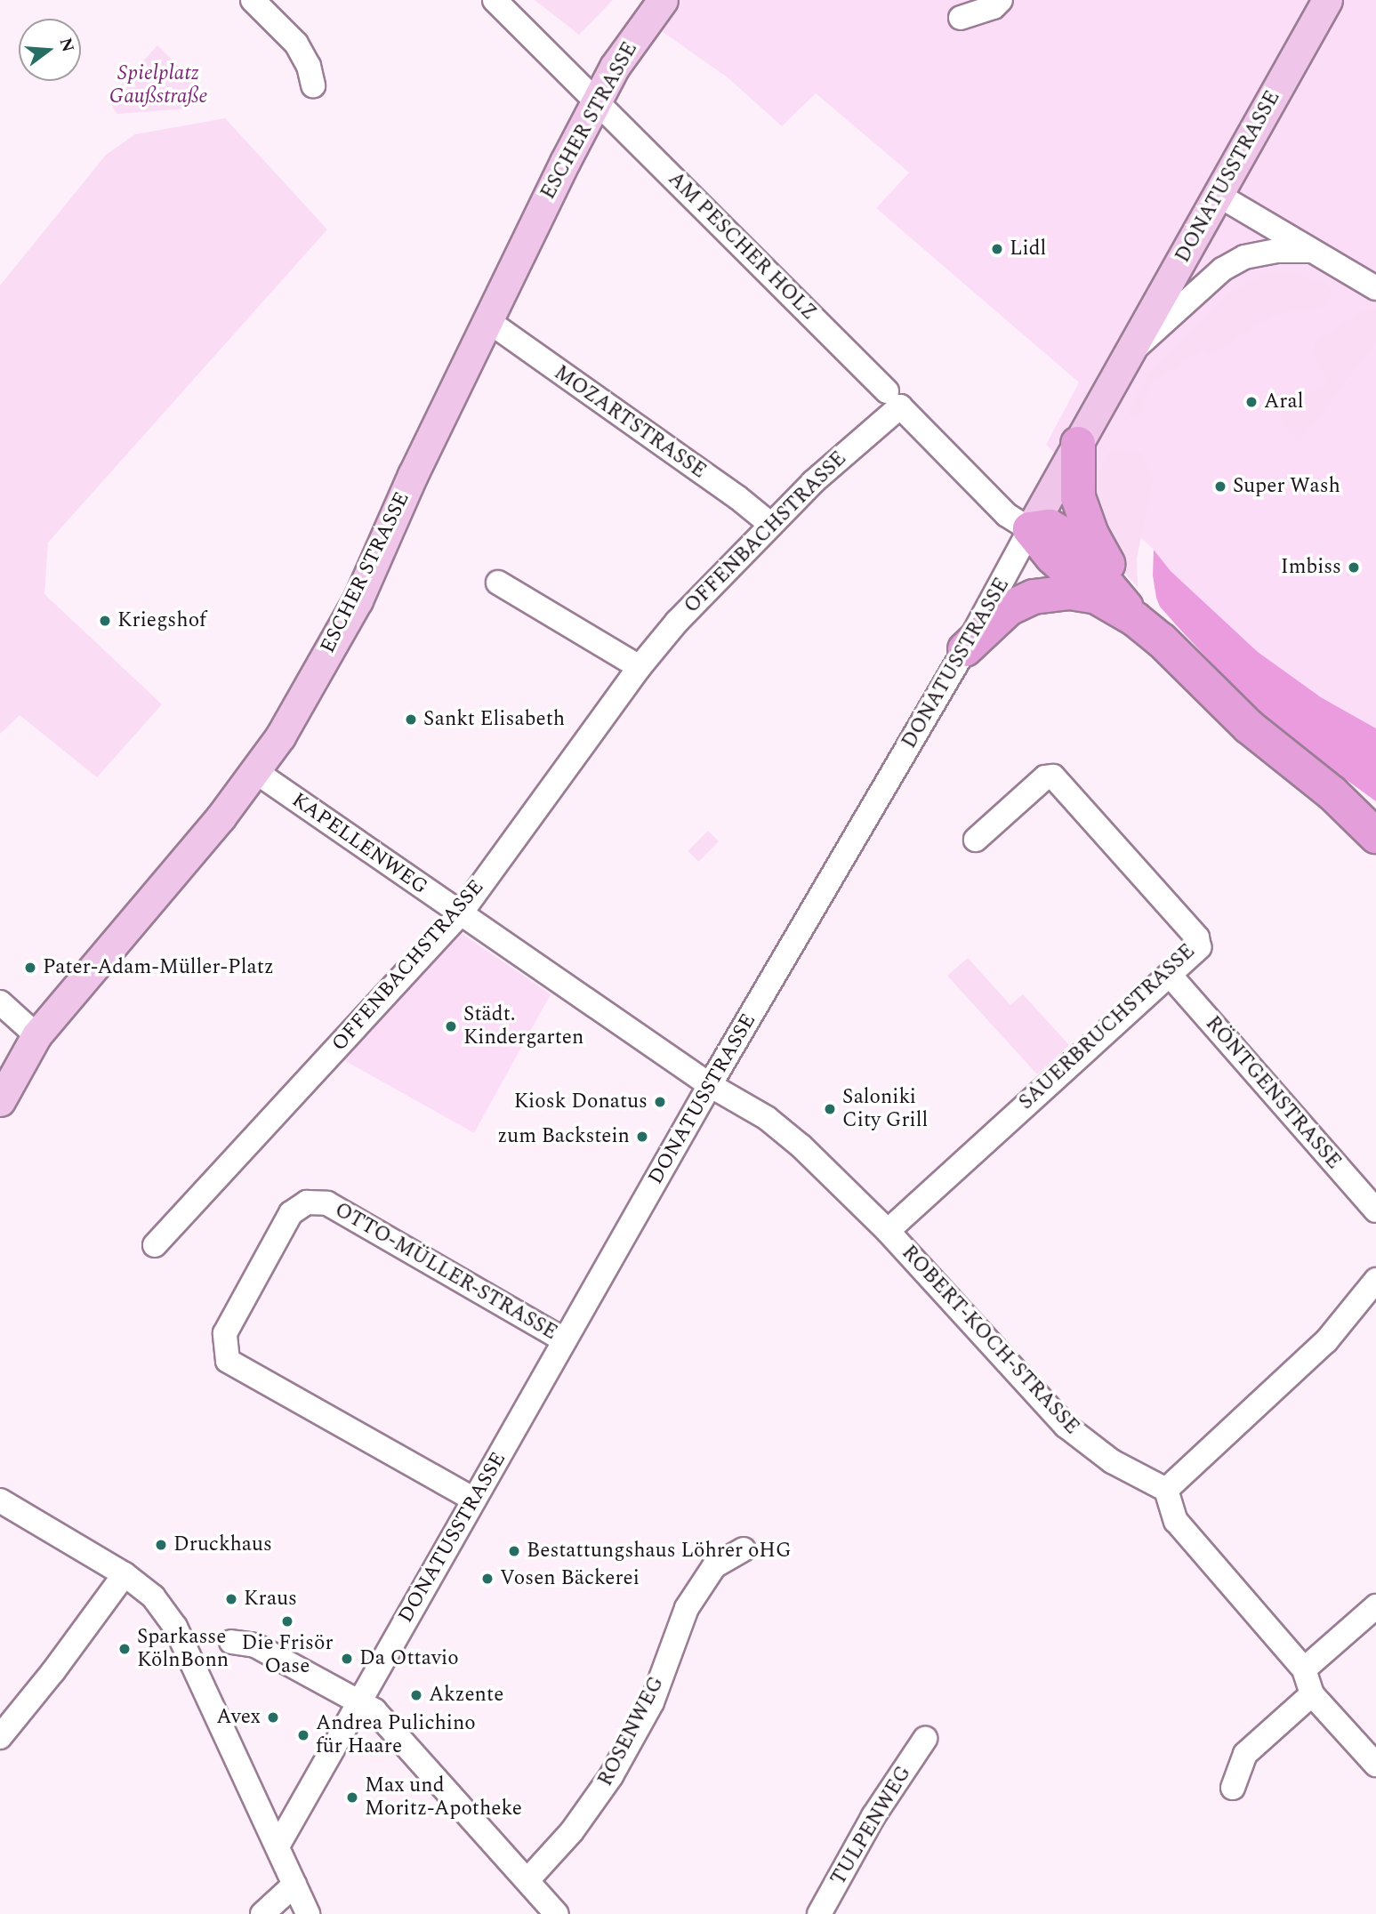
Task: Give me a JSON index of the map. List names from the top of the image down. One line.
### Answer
{"streets":{"main road":["ESCHER STRASSE","DONATUSSTRASSE"],"street":["AM PESCHER HOLZ","MOZARTSTRASSE","OFFENBACHSTRASSE","KAPELLENWEG","SAUERBRUCHSTRASSE","RÖNTGENSTRASSE","OTTO-MÜLLER-STRASSE","ROBERT-KOCH-STRASSE","ROSENWEG","TULPENWEG"]},"crossings":[["ESCHER STRASSE","AM PESCHER HOLZ"],["ESCHER STRASSE","MOZARTSTRASSE"],["ESCHER STRASSE","KAPELLENWEG"],["DONATUSSTRASSE","AM PESCHER HOLZ"],["DONATUSSTRASSE","KAPELLENWEG"],["DONATUSSTRASSE","OTTO-MÜLLER-STRASSE"],["DONATUSSTRASSE","ROBERT-KOCH-STRASSE"],["AM PESCHER HOLZ","OFFENBACHSTRASSE"],["MOZARTSTRASSE","OFFENBACHSTRASSE"],["OFFENBACHSTRASSE","KAPELLENWEG"],["KAPELLENWEG","ROBERT-KOCH-STRASSE"],["SAUERBRUCHSTRASSE","RÖNTGENSTRASSE"],["SAUERBRUCHSTRASSE","ROBERT-KOCH-STRASSE"]],"parks":["Spielplatz Gaußstraße"],"places":["Lidl","Aral","Super Wash","Imbiss","Kriegshof","Sankt Elisabeth","Pater-Adam-Müller-Platz","Städt. Kindergarten","Kiosk Donatus","Saloniki City Grill","zum Backstein","Druckhaus","Bestattungshaus Löhrer oHG","Vosen Bäckerei","Kraus","Die Frisör Oase","Sparkasse KölnBonn","Da Ottavio","Akzente","Avex","Andrea Pulichino für Haare","Max und Moritz-Apotheke"],"north":"right"}
